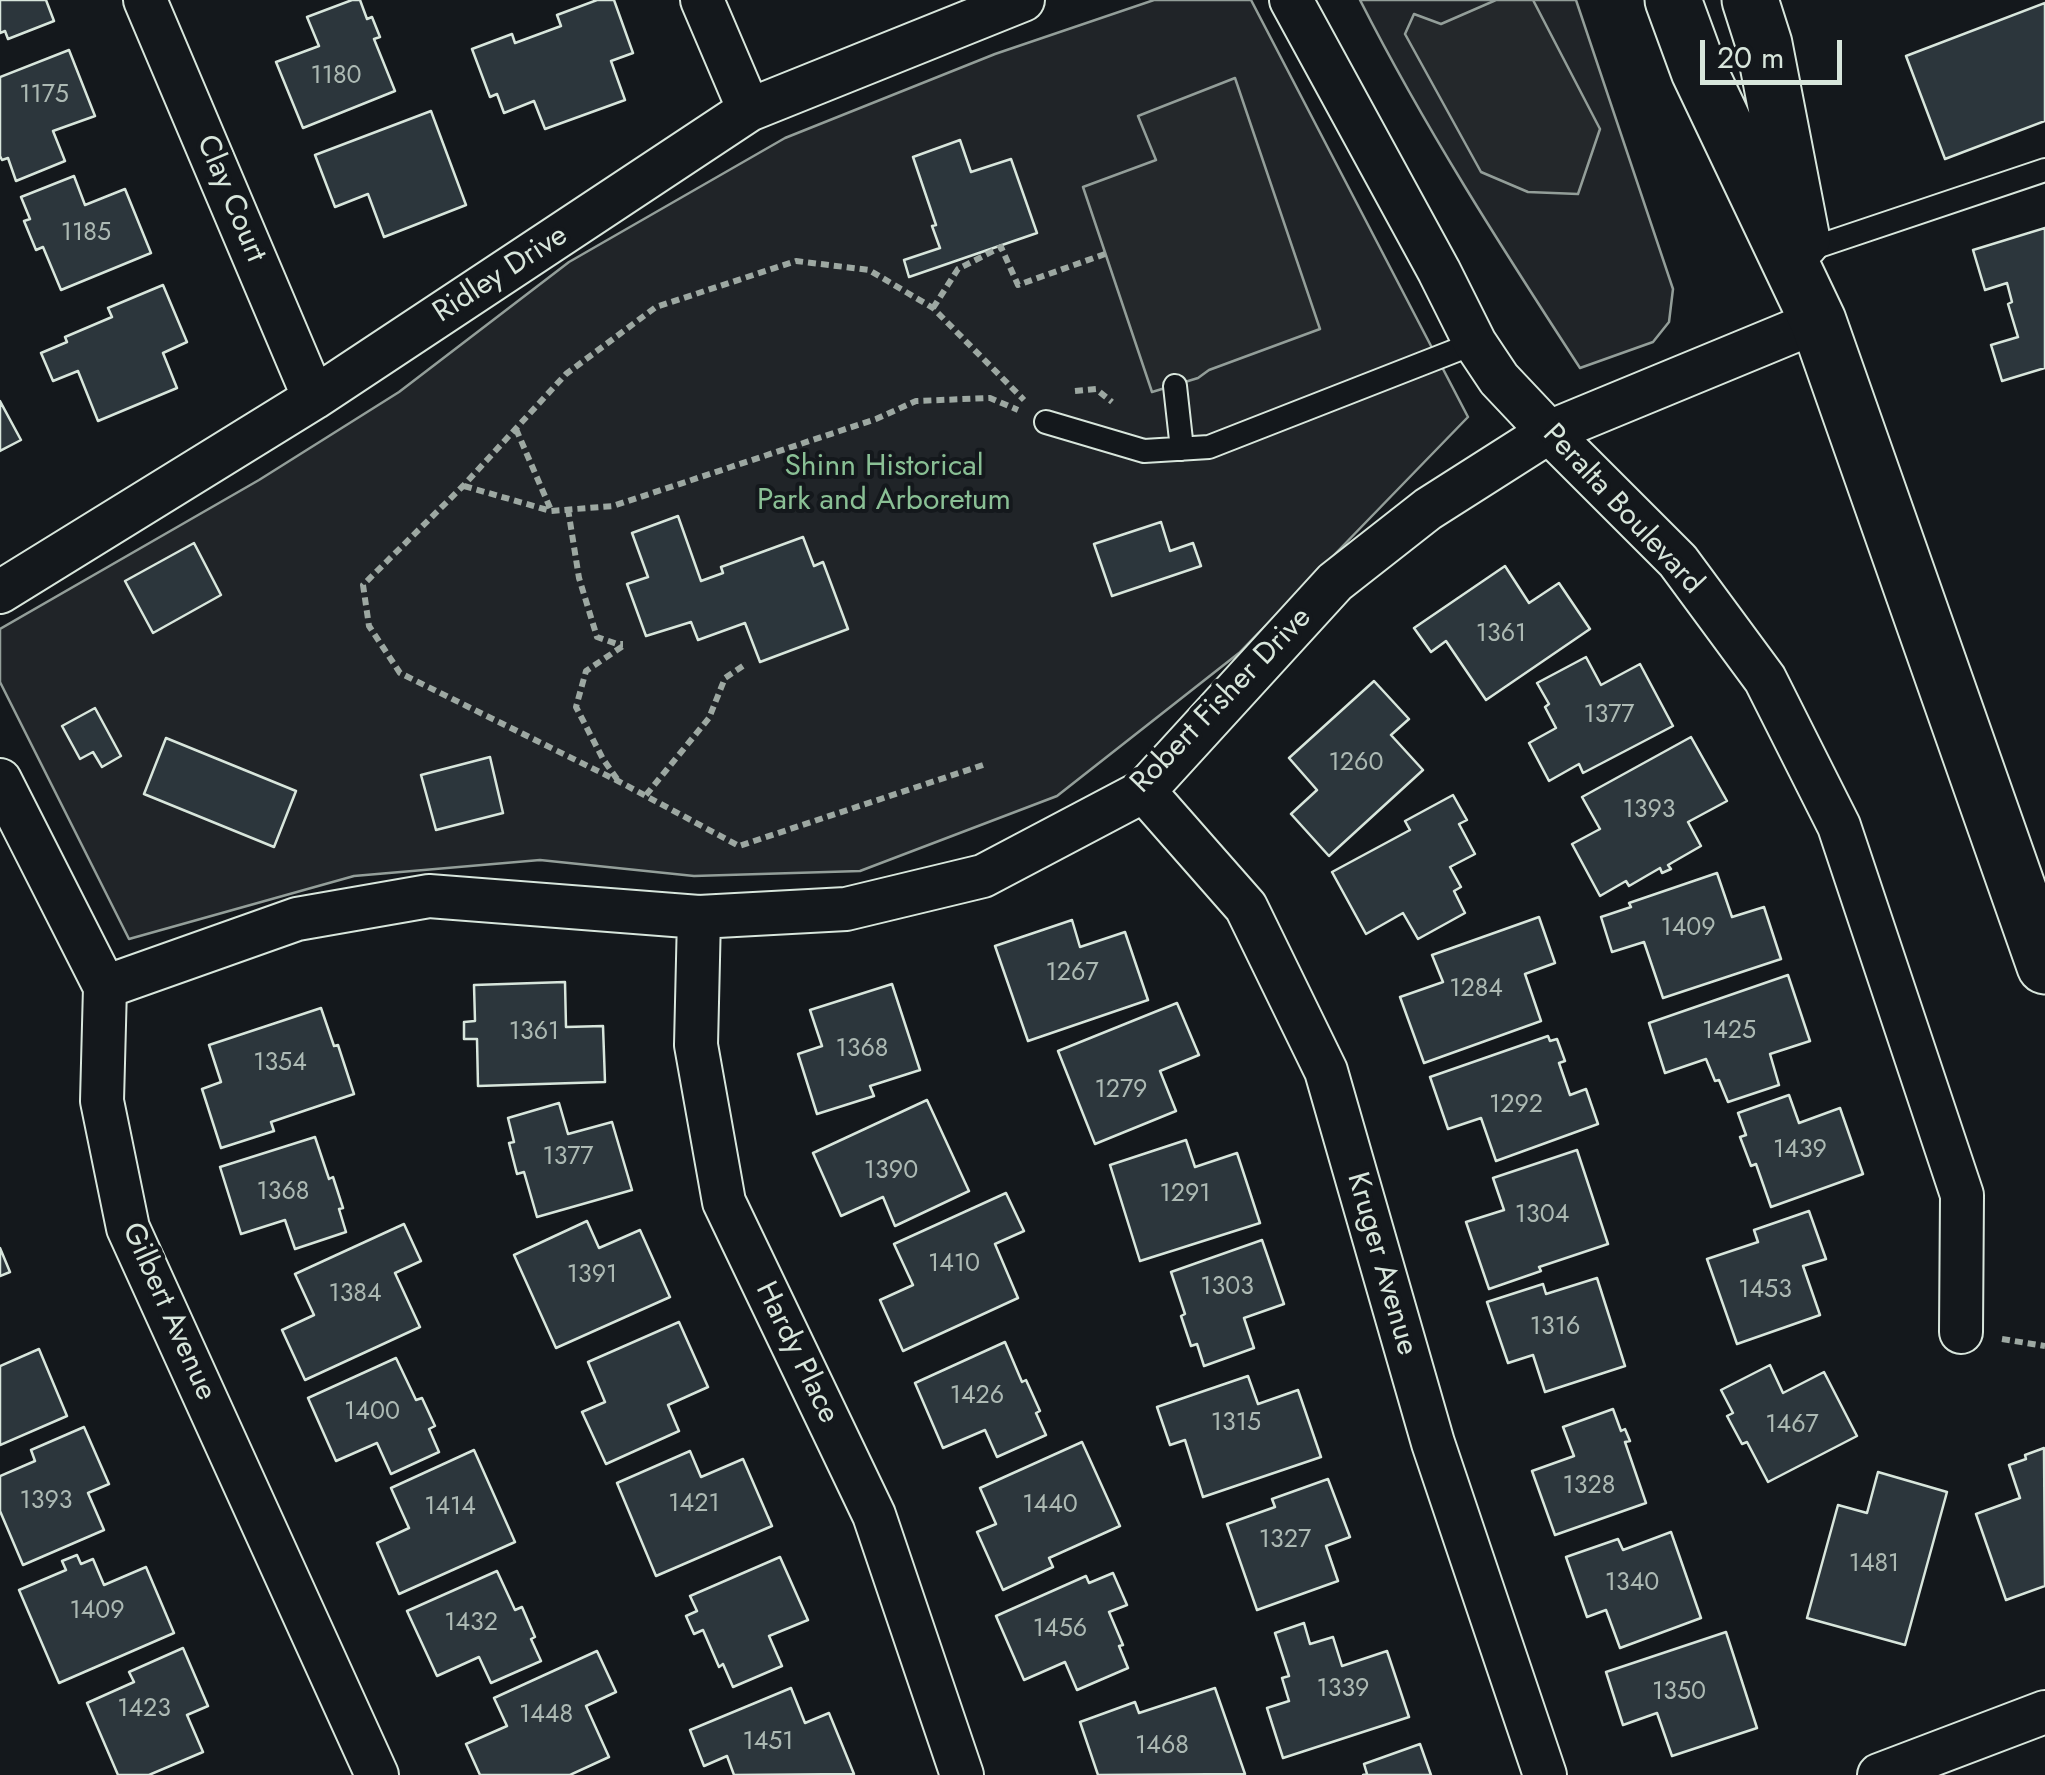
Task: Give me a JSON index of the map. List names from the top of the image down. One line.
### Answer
{"streets":{"street":["Clay Court","Ridley Drive","Peralta Boulevard","Robert Fisher Drive","Kruger Avenue","Gilbert Avenue","Hardy Place"]},"crossings":[["Clay Court","Ridley Drive"],["Peralta Boulevard","Robert Fisher Drive"],["Robert Fisher Drive","Kruger Avenue"],["Robert Fisher Drive","Gilbert Avenue"],["Robert Fisher Drive","Hardy Place"]],"parks":["Shinn Historical Park and Arboretum"],"house_numbers":["1180","1175","1185","1361","1377","1260","1393","1409","1267","1284","1425","1361","1368","1354","1279","1292","1439","1377","1390","1368","1291","1304","1410","1391","1303","1453","1384","1316","1426","1400","1315","1467","1328","1393","1421","1440","1414","1327","1481","1340","1409","1432","1456","1339","1350","1423","1448","1451","1468"],"scale_bar":"20 m"}
